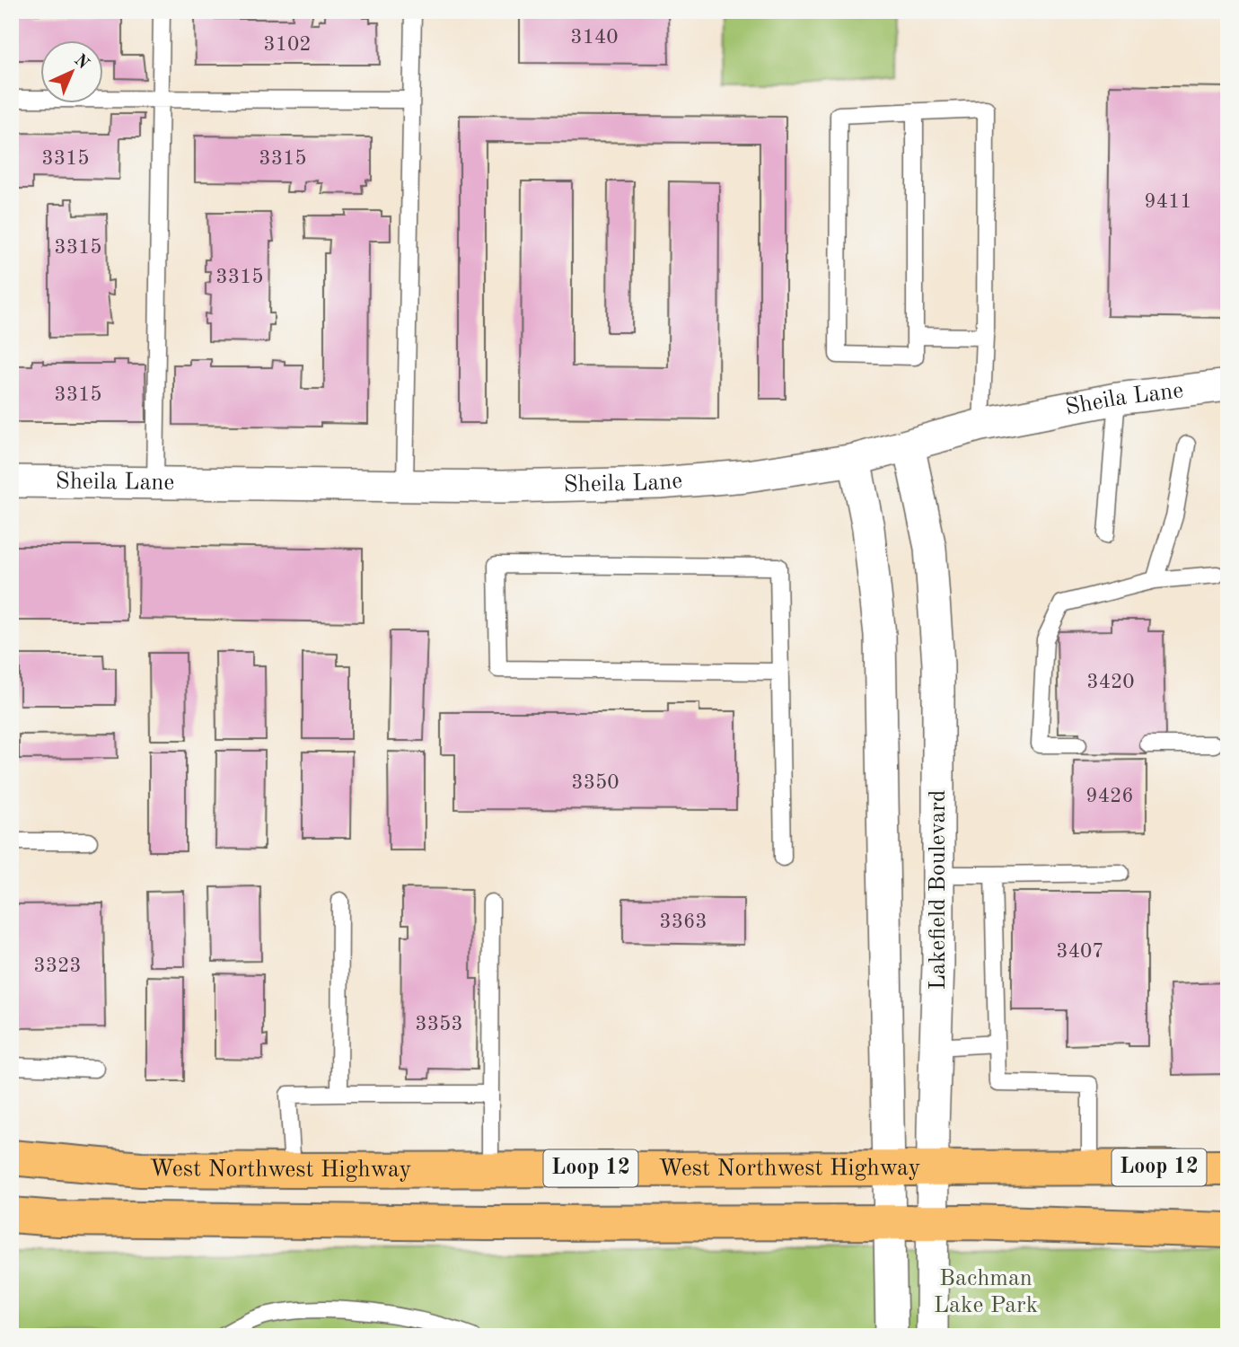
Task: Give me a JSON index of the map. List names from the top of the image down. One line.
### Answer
{"streets":{"main road":["West Northwest Highway","Loop 12"],"street":["Sheila Lane","Lakefield Boulevard"]},"crossings":[["Sheila Lane","Lakefield Boulevard"],["Lakefield Boulevard","West Northwest Highway"]],"parks":["Bachman Lake Park"],"house_numbers":["3140","3102","3315","3315","9411","3315","3315","3315","3420","3350","9426","3363","3407","3323","3353"],"north":"top right"}
